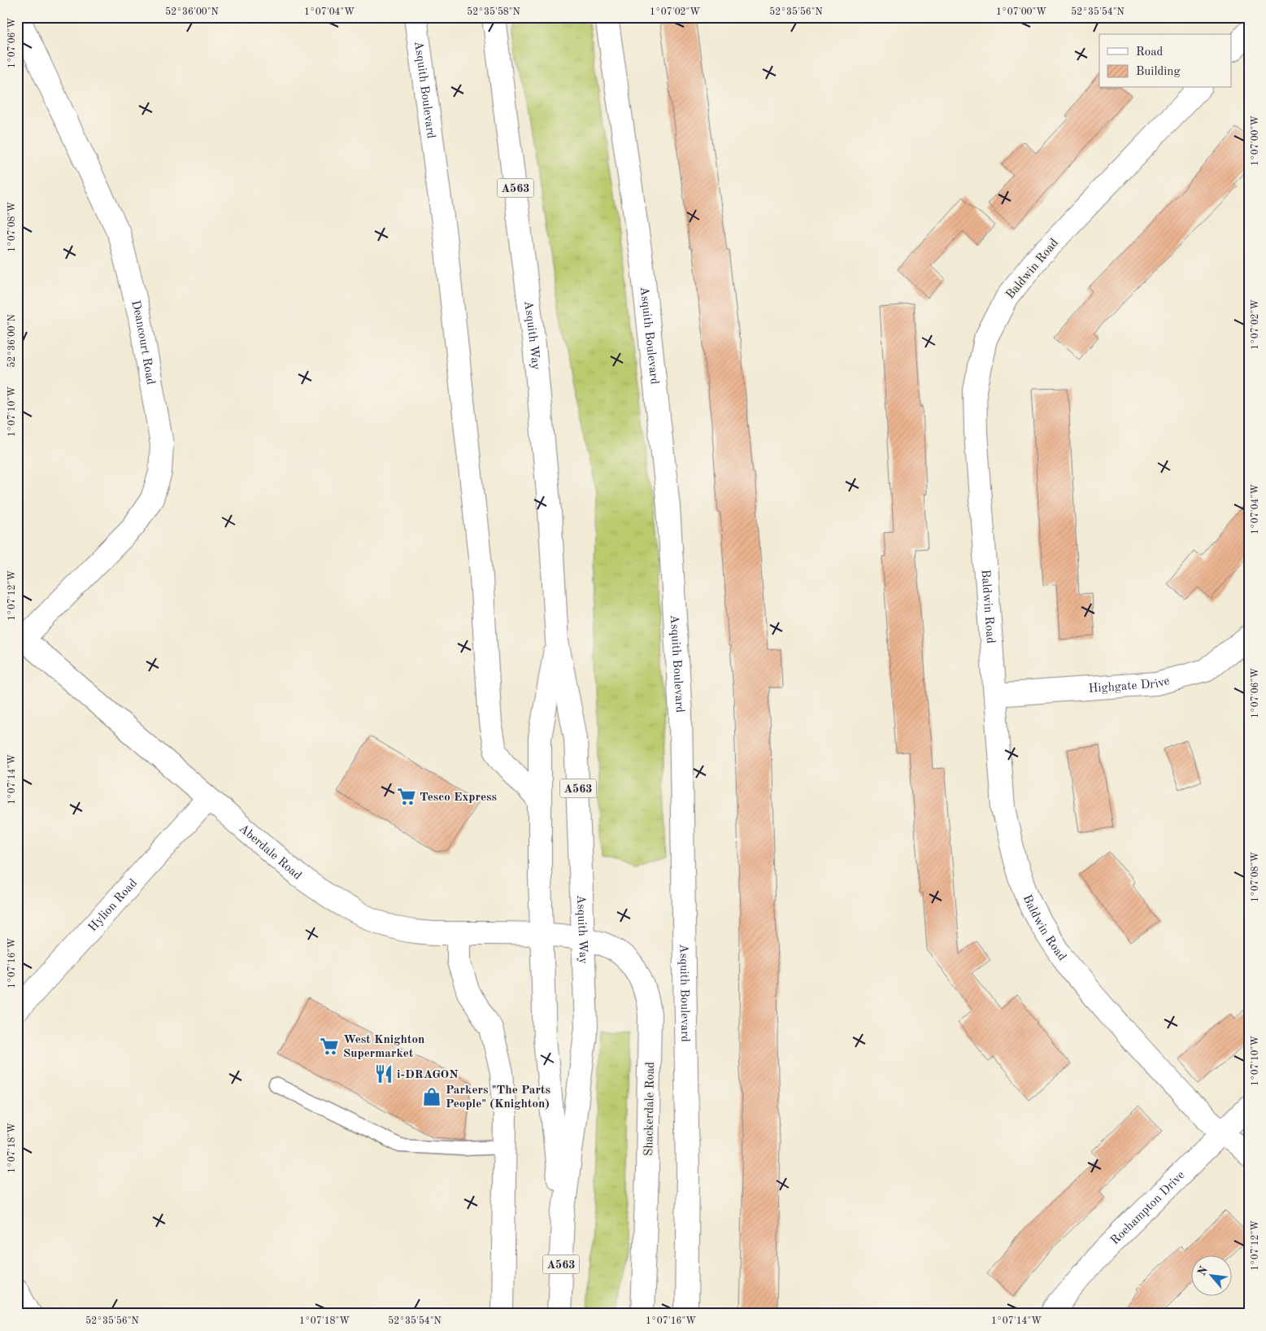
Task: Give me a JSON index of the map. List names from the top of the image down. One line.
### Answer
{"streets":{"main road":["Asquith Boulevard","A563","Baldwin Road","Asquith Way","Deancourt Road","Highgate Drive","Aberdale Road","Hylion Road","Shackerdale Road","Roehampton Drive"]},"crossings":[["Asquith Boulevard","Asquith Way"],["Baldwin Road","Highgate Drive"],["Baldwin Road","Roehampton Drive"],["Asquith Way","Aberdale Road"],["Asquith Way","Shackerdale Road"],["Deancourt Road","Aberdale Road"],["Aberdale Road","Hylion Road"],["Aberdale Road","Shackerdale Road"]],"places":{"supermarket":["Tesco Express","West Knighton Supermarket"],"restaurant":["i-DRAGON"],"shop":["Parkers \"The Parts People\" (Knighton)"]},"legend":["Road","Building"],"north":"top left","coordinates":["52°36'00\"N","1°07'04\"W","52°35'58\"N","1°07'02\"W","52°35'56\"N","1°07'00\"W","52°35'54\"N","1°07'06\"W","1°07'08\"W","1°07'10\"W","1°07'12\"W","1°07'14\"W","1°07'16\"W","1°07'18\"W"]}
